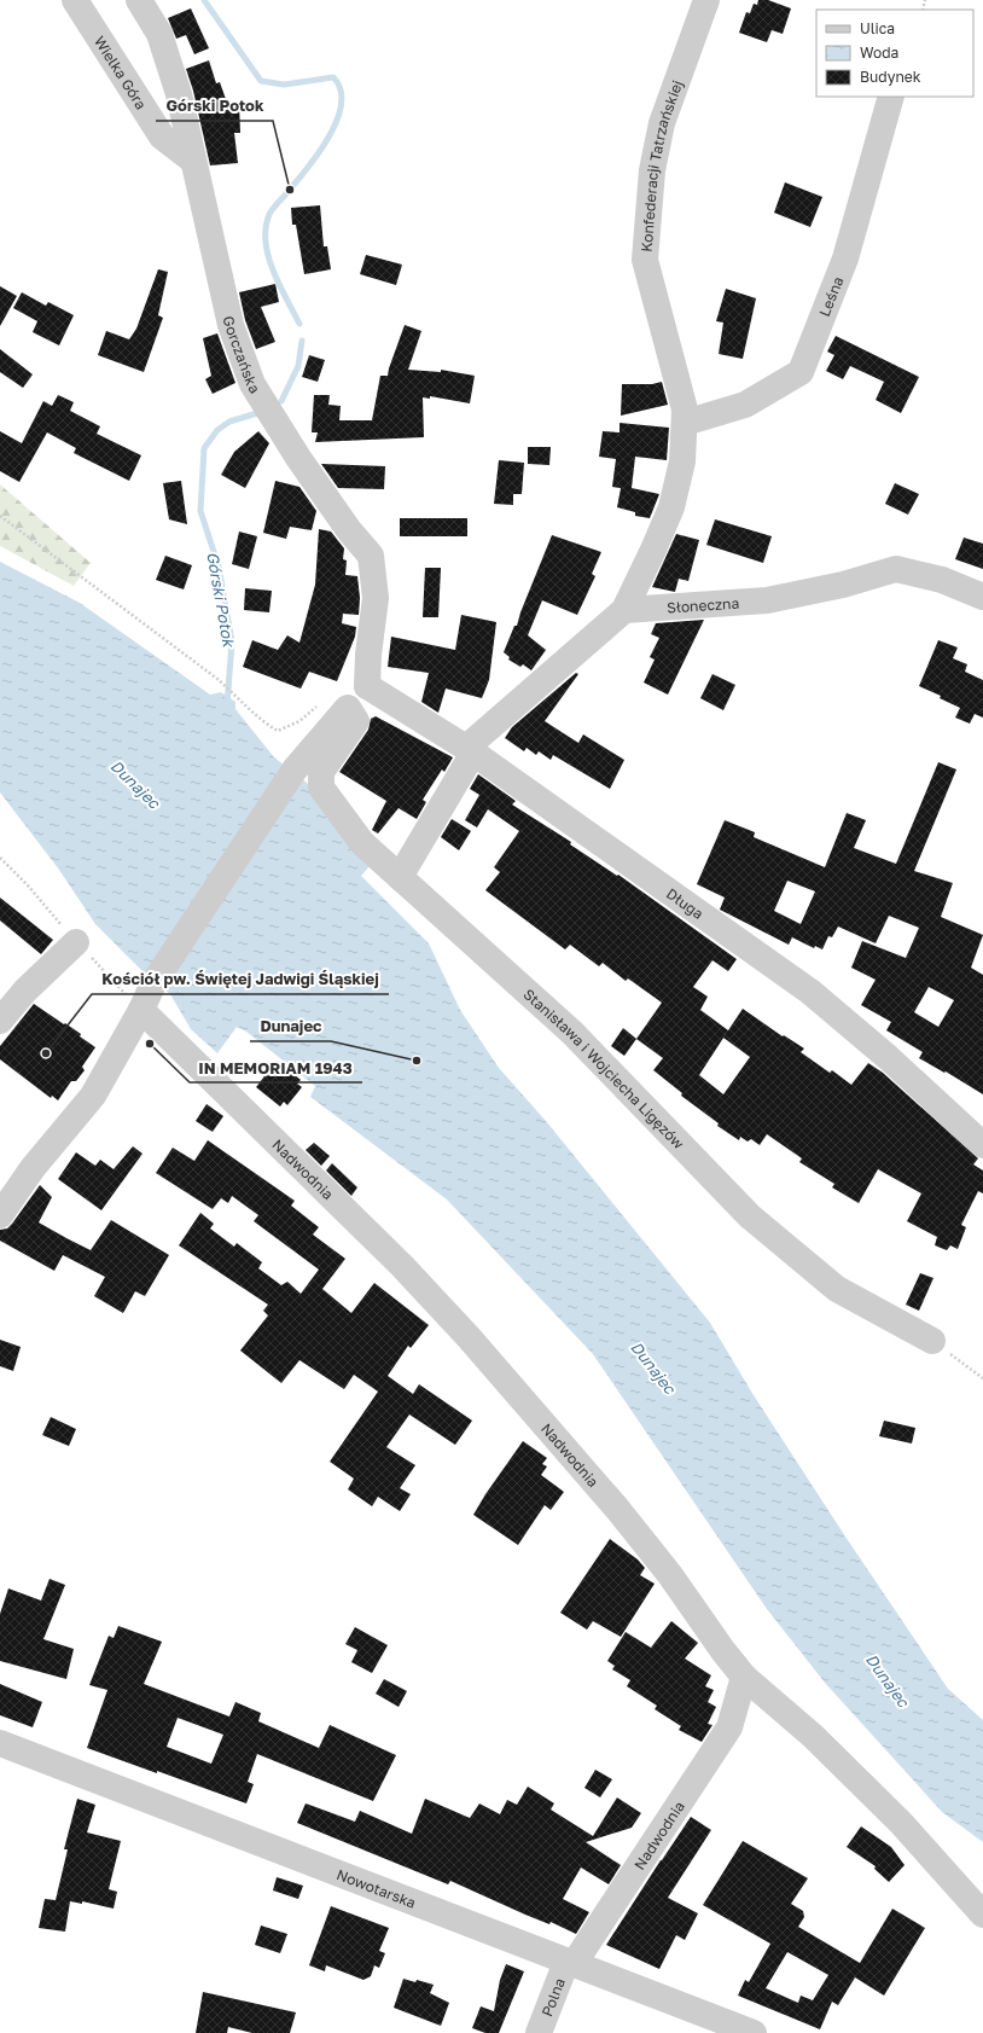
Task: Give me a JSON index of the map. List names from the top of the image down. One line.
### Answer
{"streets":{"street":["Wielka Góra","Konfederacji Tatrzańskiej","Leśna","Gorczańska","Słoneczna","Długa","Stanisława i Wojciecha Ligęzów","Nadwodnia","Nowotarska","Polna"]},"crossings":[["Wielka Góra","Gorczańska"],["Konfederacji Tatrzańskiej","Leśna"],["Konfederacji Tatrzańskiej","Słoneczna"],["Gorczańska","Długa"],["Nadwodnia","Nowotarska"],["Nadwodnia","Polna"],["Nowotarska","Polna"]],"water":["Górski Potok","Dunajec"],"places":["Górski Potok","IN MEMORIAM 1943","Kościół pw. Świętej Jadwigi Śląskiej","Dunajec"],"legend":["Ulica","Woda","Budynek"]}
